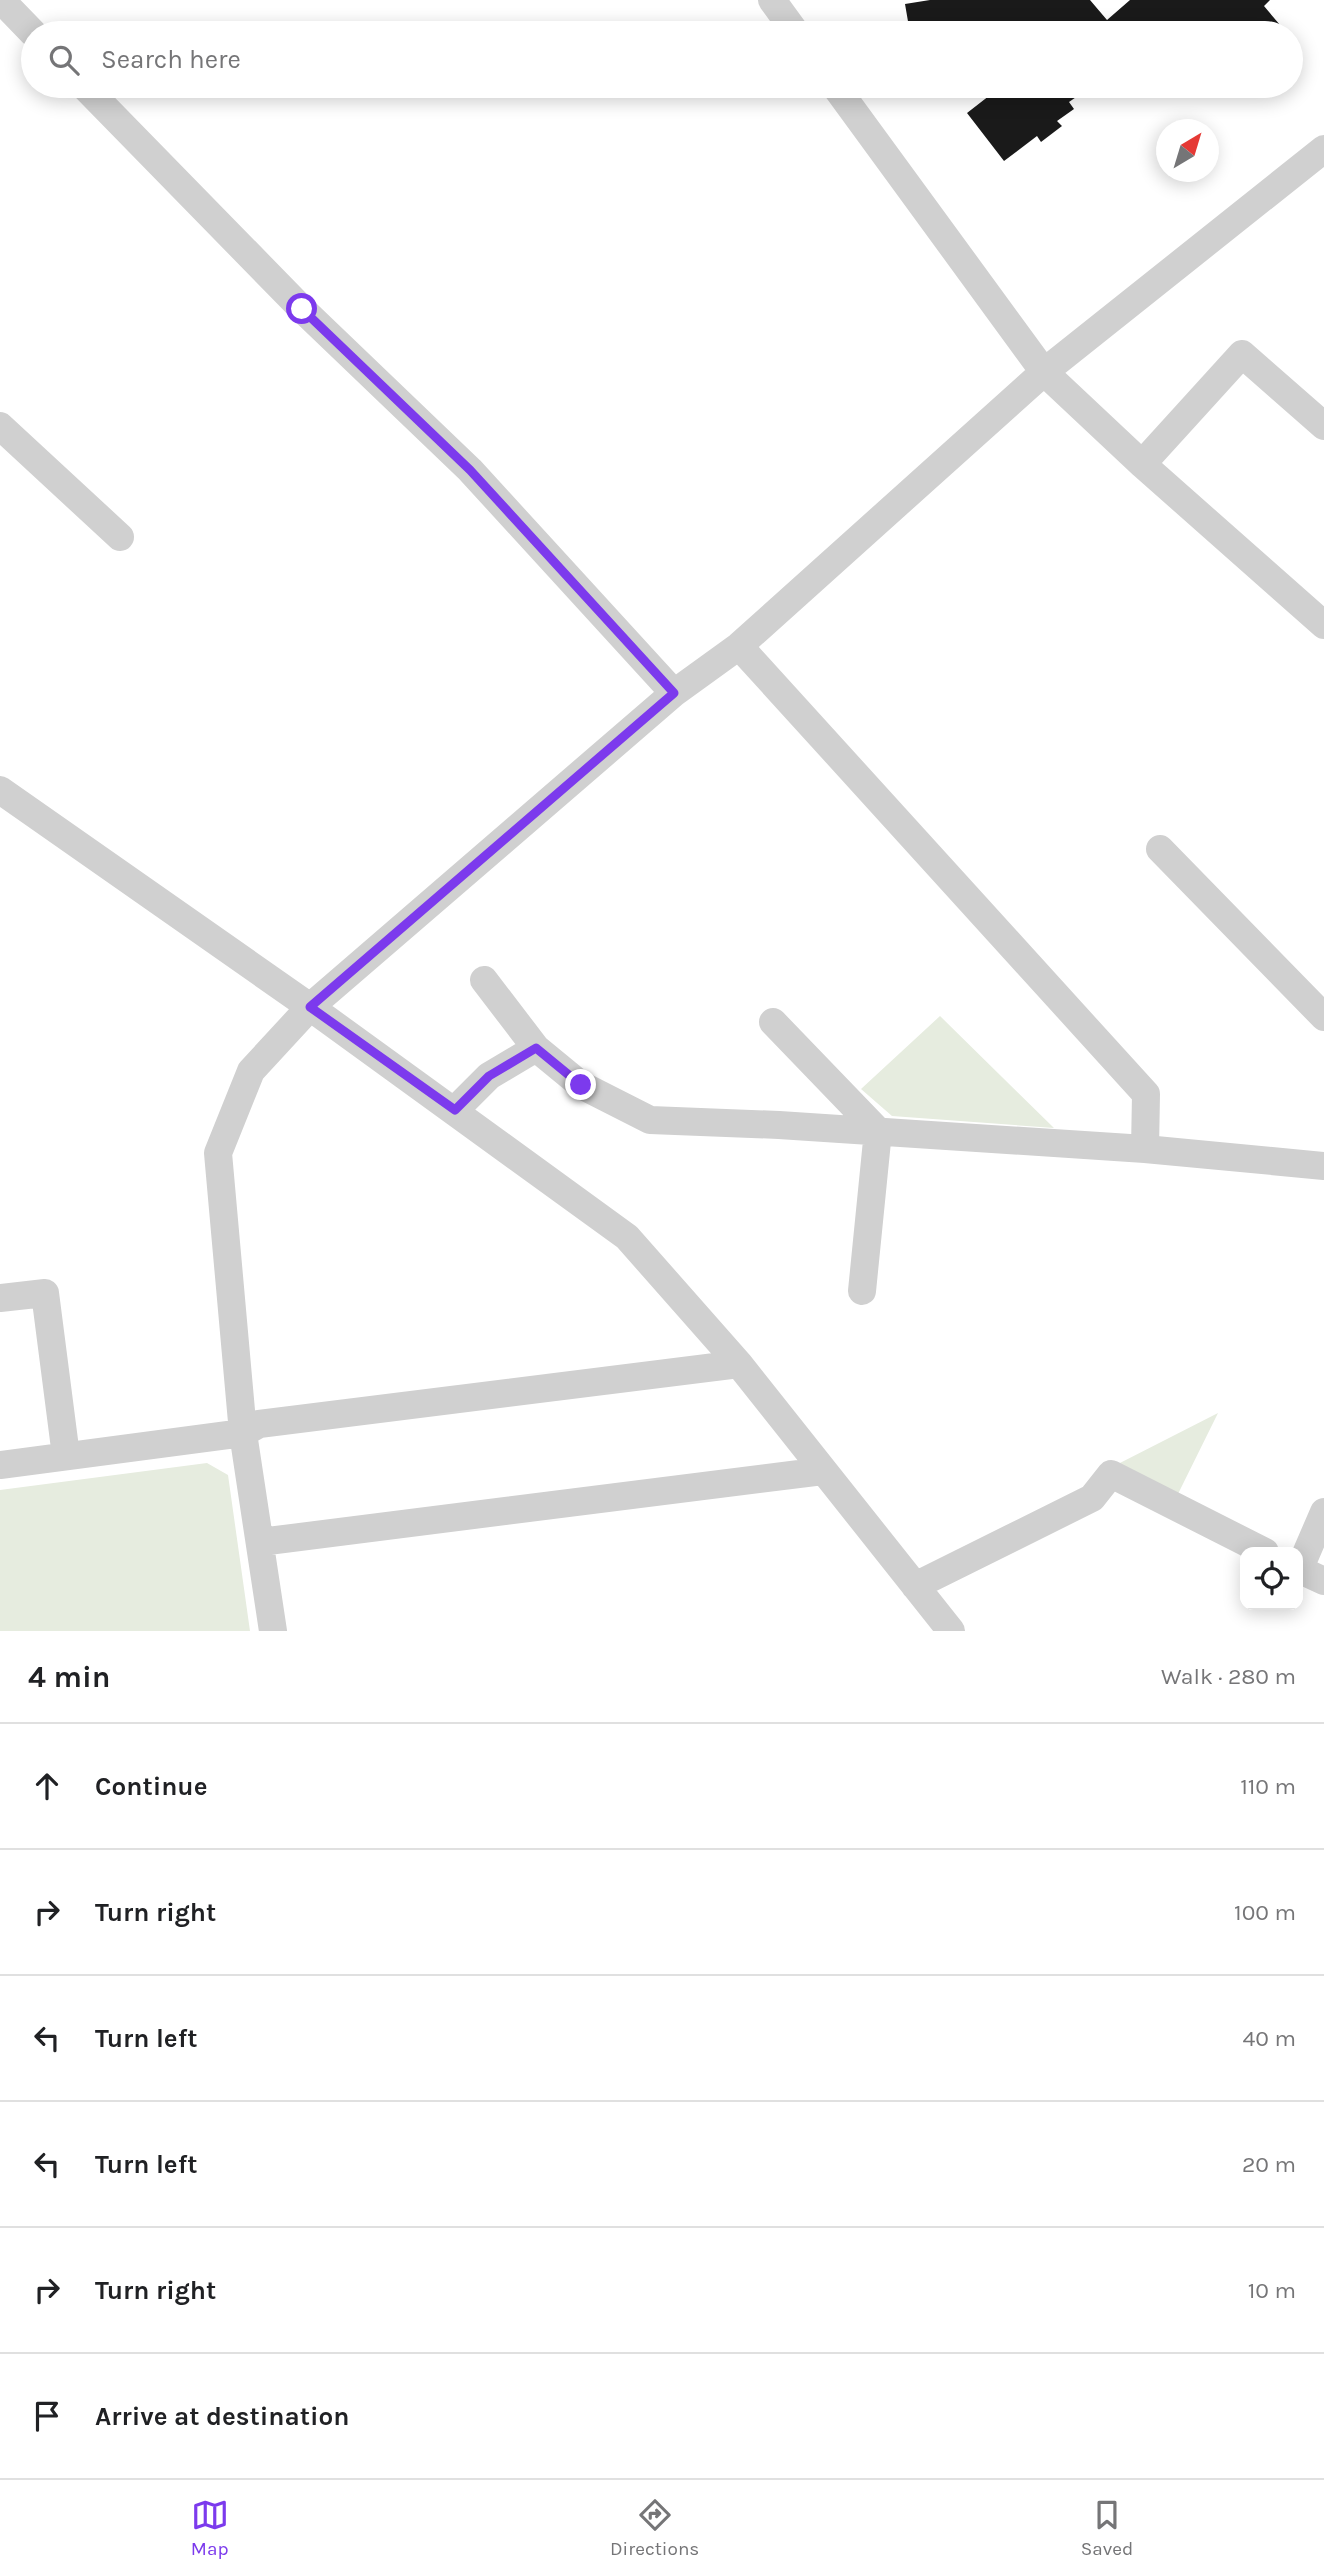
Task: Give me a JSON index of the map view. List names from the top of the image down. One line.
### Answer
{"north":"top right","page":{"search":"Search here","heading":["4 min","Walk · 280 m"],"list":[["Continue","110 m"],["Turn right","100 m"],["Turn left","40 m"],["Turn left","20 m"],["Turn right","10 m"],"Arrive at destination"],"nav":["Map","Directions","Saved"]}}
